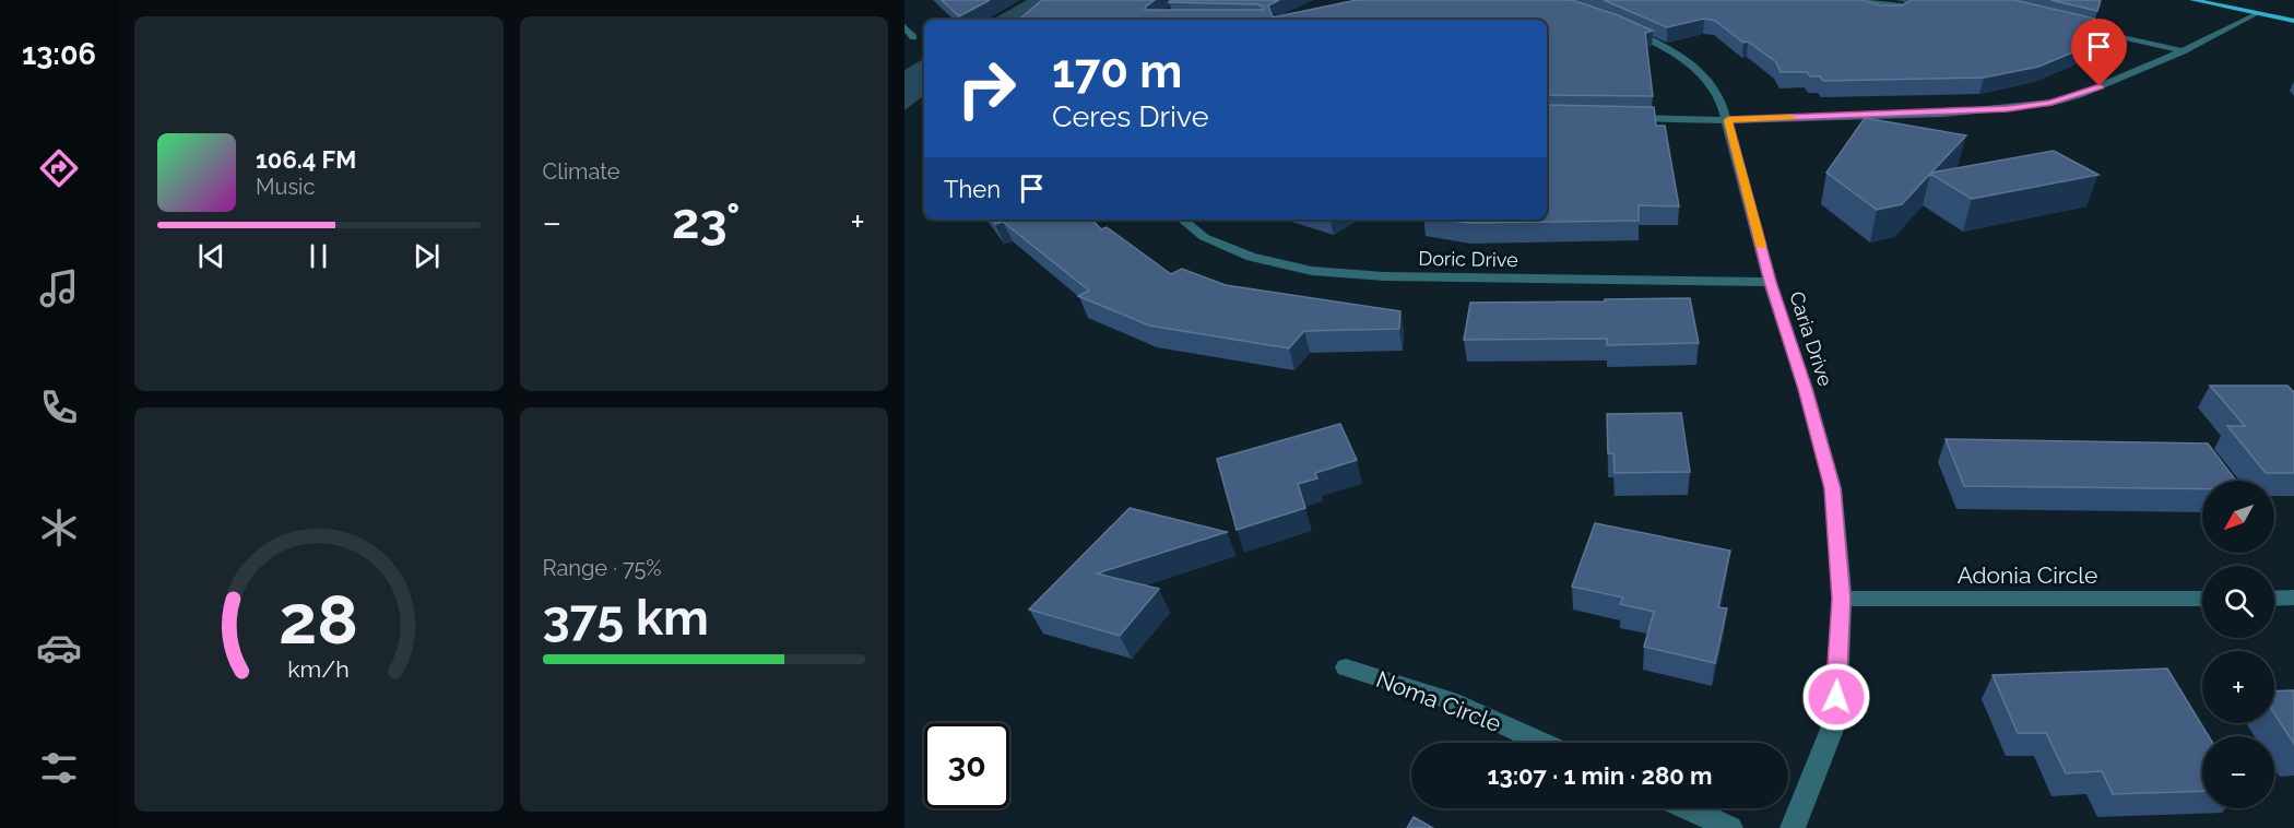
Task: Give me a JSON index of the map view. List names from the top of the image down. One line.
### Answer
{"streets":{"street":["Doric Drive","Caria Drive","Adonia Circle","Noma Circle"]},"crossings":[["Doric Drive","Caria Drive"],["Caria Drive","Adonia Circle"]],"north":"bottom left","page":{"tabs":"13:06","tile":["Climate",["Range · 75%","375 km"]],"turn":["170 m","Ceres Drive"],"song":["106.4 FM","Music"],"then":"Then","heat":["−","23°","+"],"map_buttons":["+","−"],"limit":"30","trip":"13:07 · 1 min · 280 m","gauge":["28","km/h"]}}
